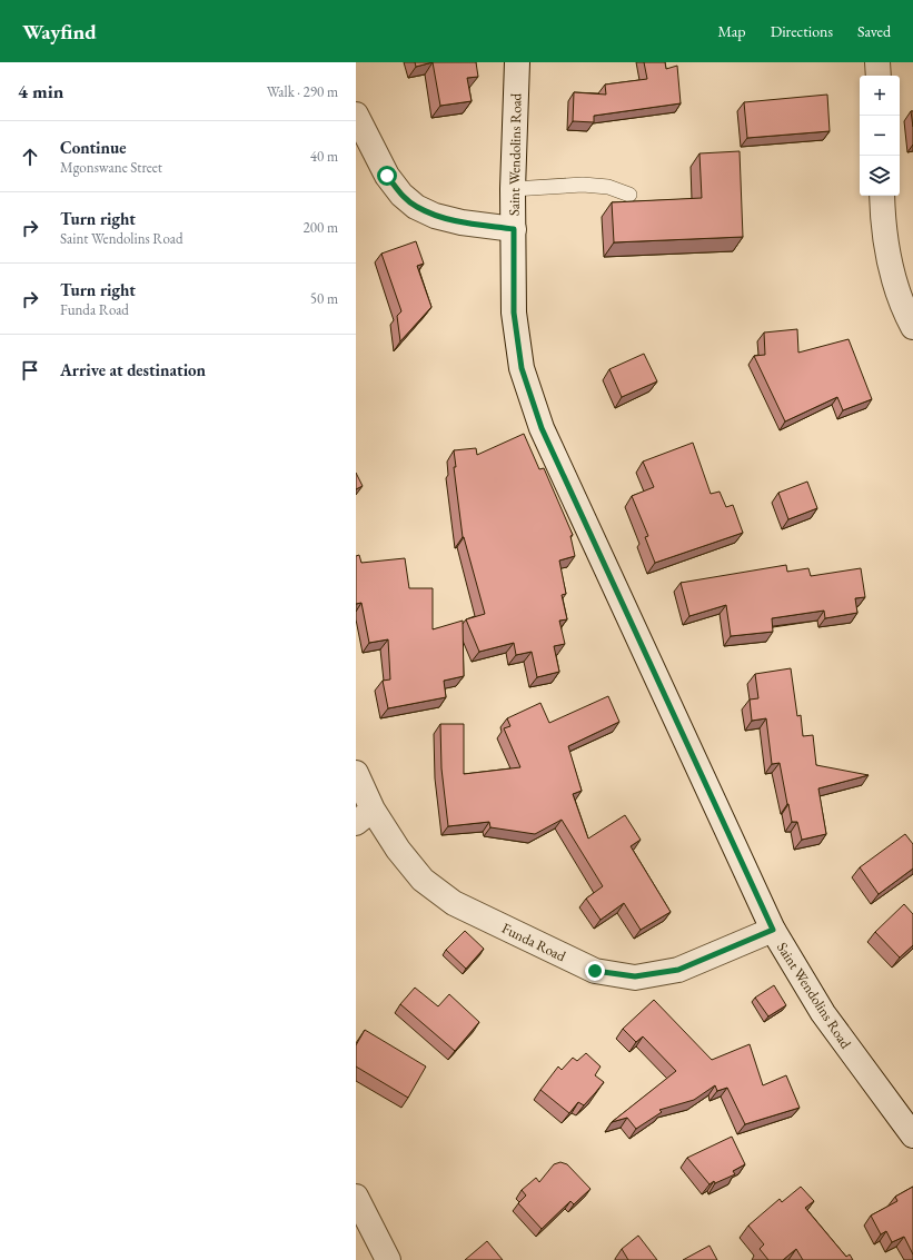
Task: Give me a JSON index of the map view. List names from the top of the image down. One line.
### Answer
{"streets":{"street":["Saint Wendolins Road","Funda Road"]},"crossings":[["Saint Wendolins Road","Funda Road"]],"page":{"header":"Wayfind","nav":["Map","Directions","Saved"],"heading":["4 min","Walk · 290 m"],"map_buttons":["+","−"],"list":[["Continue","Mgonswane Street","40 m"],["Turn right","Saint Wendolins Road","200 m"],["Turn right","Funda Road","50 m"],"Arrive at destination"]}}
